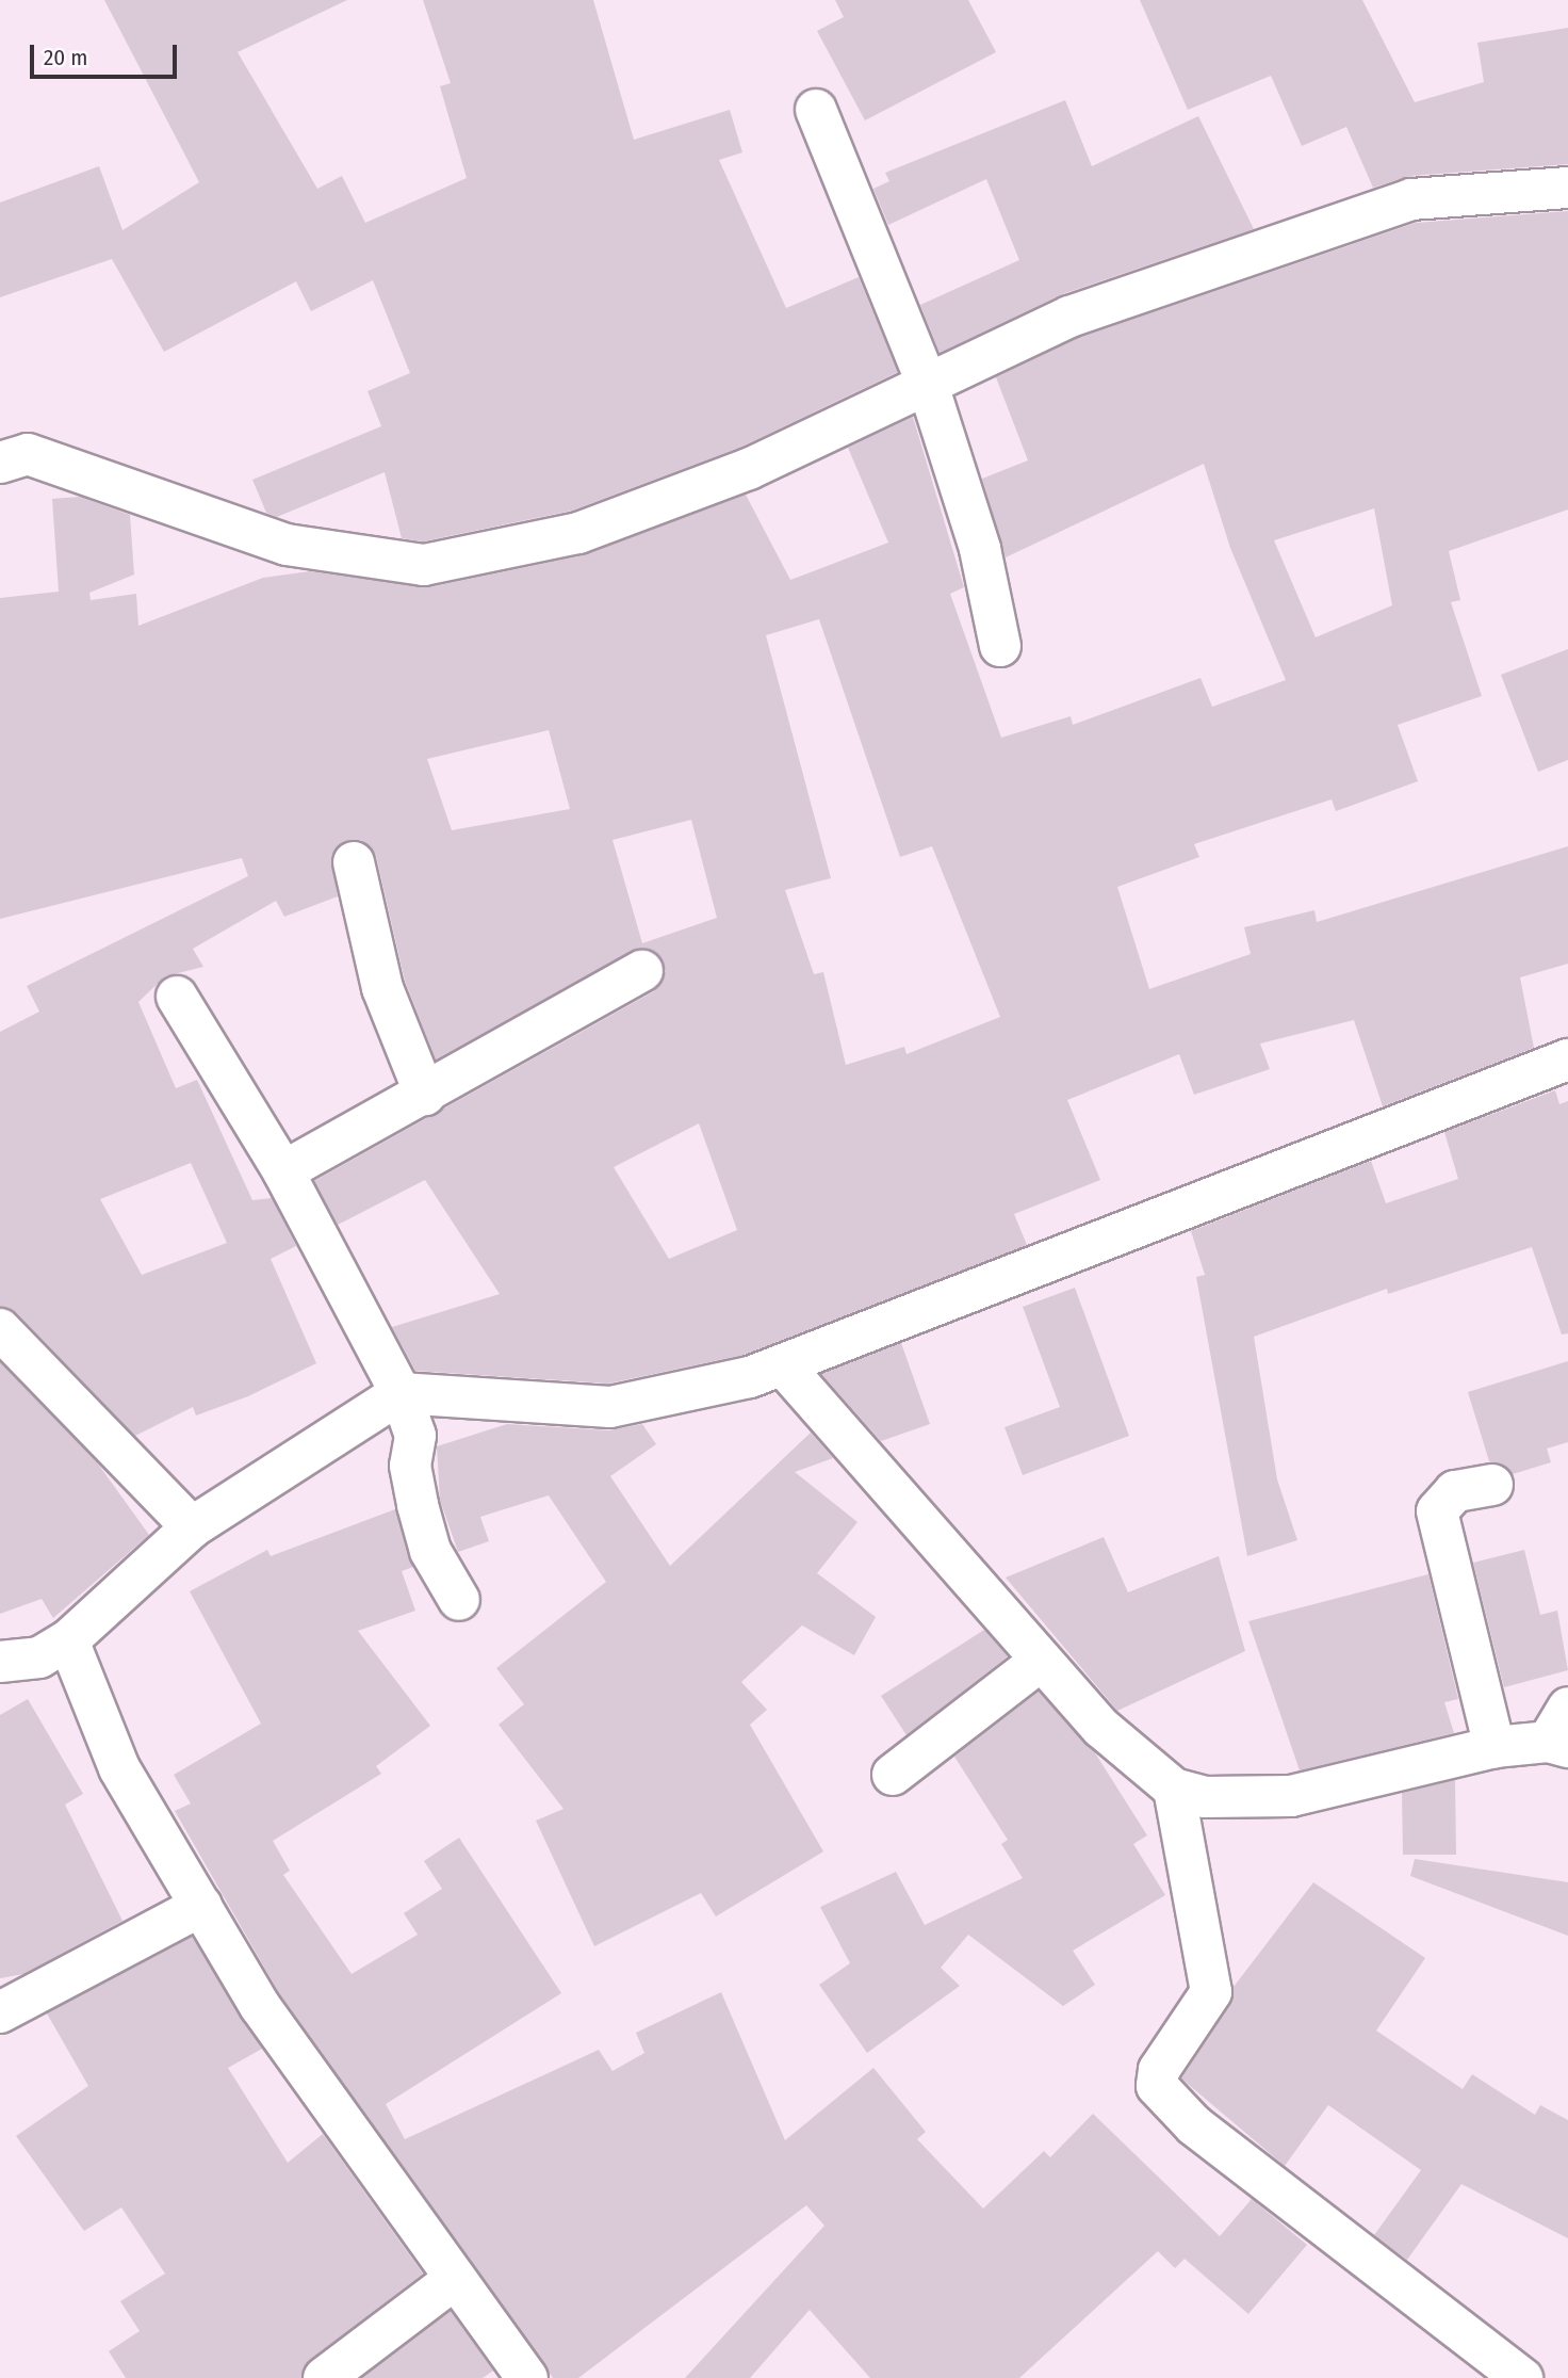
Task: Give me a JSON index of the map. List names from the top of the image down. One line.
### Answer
{"scale_bar":"20 m"}
